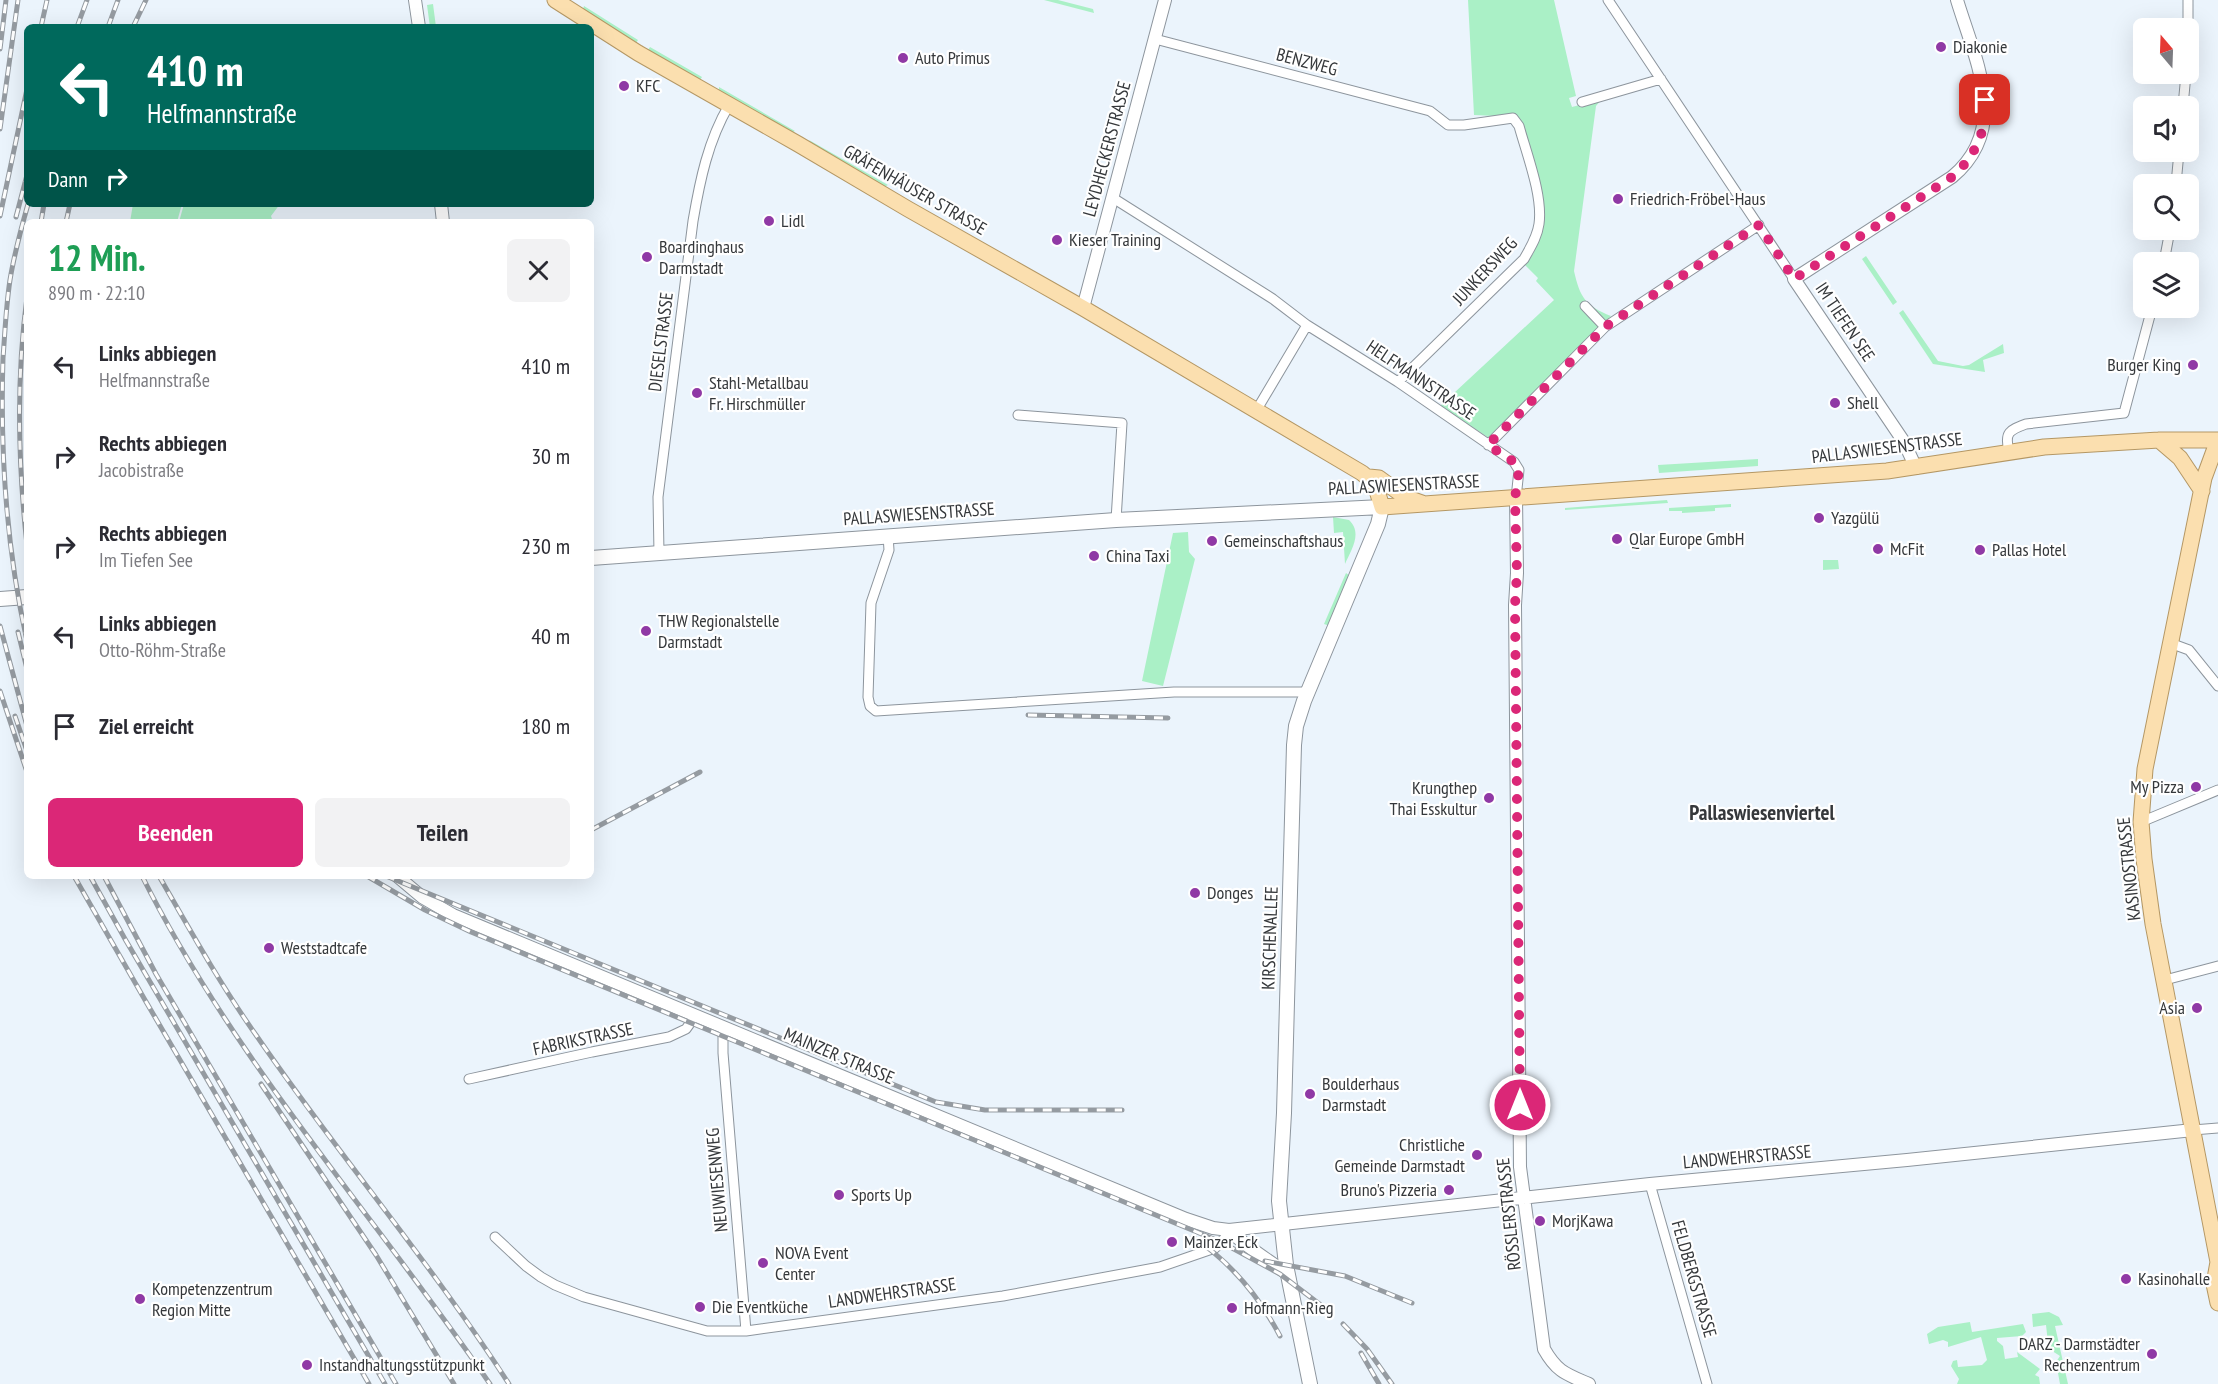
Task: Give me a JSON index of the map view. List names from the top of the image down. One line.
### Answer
{"streets":{"main road":["GRÄFENHÄUSER STRASSE","PALLASWIESENSTRASSE","KASINOSTRASSE","KIRSCHENALLEE"],"street":["BENZWEG","LEYDHECKERSTRASSE","JUNKERSWEG","IM TIEFEN SEE","DIESELSTRASSE","HELFMANNSTRASSE","FABRIKSTRASSE","MAINZER STRASSE","LANDWEHRSTRASSE","NEUWIESENWEG","RÖSSLERSTRASSE","FELDBERGSTRASSE"]},"crossings":[["BENZWEG","LEYDHECKERSTRASSE"],["BENZWEG","JUNKERSWEG"],["LEYDHECKERSTRASSE","GRÄFENHÄUSER STRASSE"],["LEYDHECKERSTRASSE","HELFMANNSTRASSE"],["GRÄFENHÄUSER STRASSE","DIESELSTRASSE"],["GRÄFENHÄUSER STRASSE","PALLASWIESENSTRASSE"],["JUNKERSWEG","HELFMANNSTRASSE"],["IM TIEFEN SEE","PALLASWIESENSTRASSE"],["DIESELSTRASSE","PALLASWIESENSTRASSE"],["HELFMANNSTRASSE","PALLASWIESENSTRASSE"],["HELFMANNSTRASSE","RÖSSLERSTRASSE"],["PALLASWIESENSTRASSE","KASINOSTRASSE"],["PALLASWIESENSTRASSE","KIRSCHENALLEE"],["PALLASWIESENSTRASSE","RÖSSLERSTRASSE"],["KASINOSTRASSE","LANDWEHRSTRASSE"],["KIRSCHENALLEE","MAINZER STRASSE"],["KIRSCHENALLEE","LANDWEHRSTRASSE"],["FABRIKSTRASSE","MAINZER STRASSE"],["MAINZER STRASSE","LANDWEHRSTRASSE"],["MAINZER STRASSE","NEUWIESENWEG"],["LANDWEHRSTRASSE","NEUWIESENWEG"],["LANDWEHRSTRASSE","RÖSSLERSTRASSE"],["LANDWEHRSTRASSE","FELDBERGSTRASSE"]],"districts":["Pallaswiesenviertel"],"places":["Diakonie","Auto Primus","KFC","Friedrich-Fröbel-Haus","Lidl","Kieser Training","Boardinghaus Darmstadt","Burger King","Stahl-Metallbau Fr. Hirschmüller","Shell","Yazgülü","Qlar Europe GmbH","Gemeinschaftshaus","McFit","Pallas Hotel","China Taxi","THW Regionalstelle Darmstadt","My Pizza","Krungthep Thai Esskultur","Donges","Weststadtcafe","Asia","Boulderhaus Darmstadt","Christliche Gemeinde Darmstadt","Bruno's Pizzeria","Sports Up","MorjKawa","Mainzer Eck","NOVA Event Center","Kasinohalle","Kompetenzzentrum Region Mitte","Die Eventküche","Hofmann-Rieg","DARZ - Darmstädter Rechenzentrum","Instandhaltungsstützpunkt"],"north":"top","page":{"turn":["410 m","Helfmannstraße"],"then":"Dann","heading":["12 Min.","890 m · 22:10"],"list":[{"name":"Links abbiegen","note":"Helfmannstraße","value":"410 m"},{"name":"Rechts abbiegen","note":"Jacobistraße","value":"30 m"},{"name":"Rechts abbiegen","note":"Im Tiefen See","value":"230 m"},{"name":"Links abbiegen","note":"Otto-Röhm-Straße","value":"40 m"},{"name":"Ziel erreicht","value":"180 m"}],"buttons":["Beenden","Teilen"]}}
